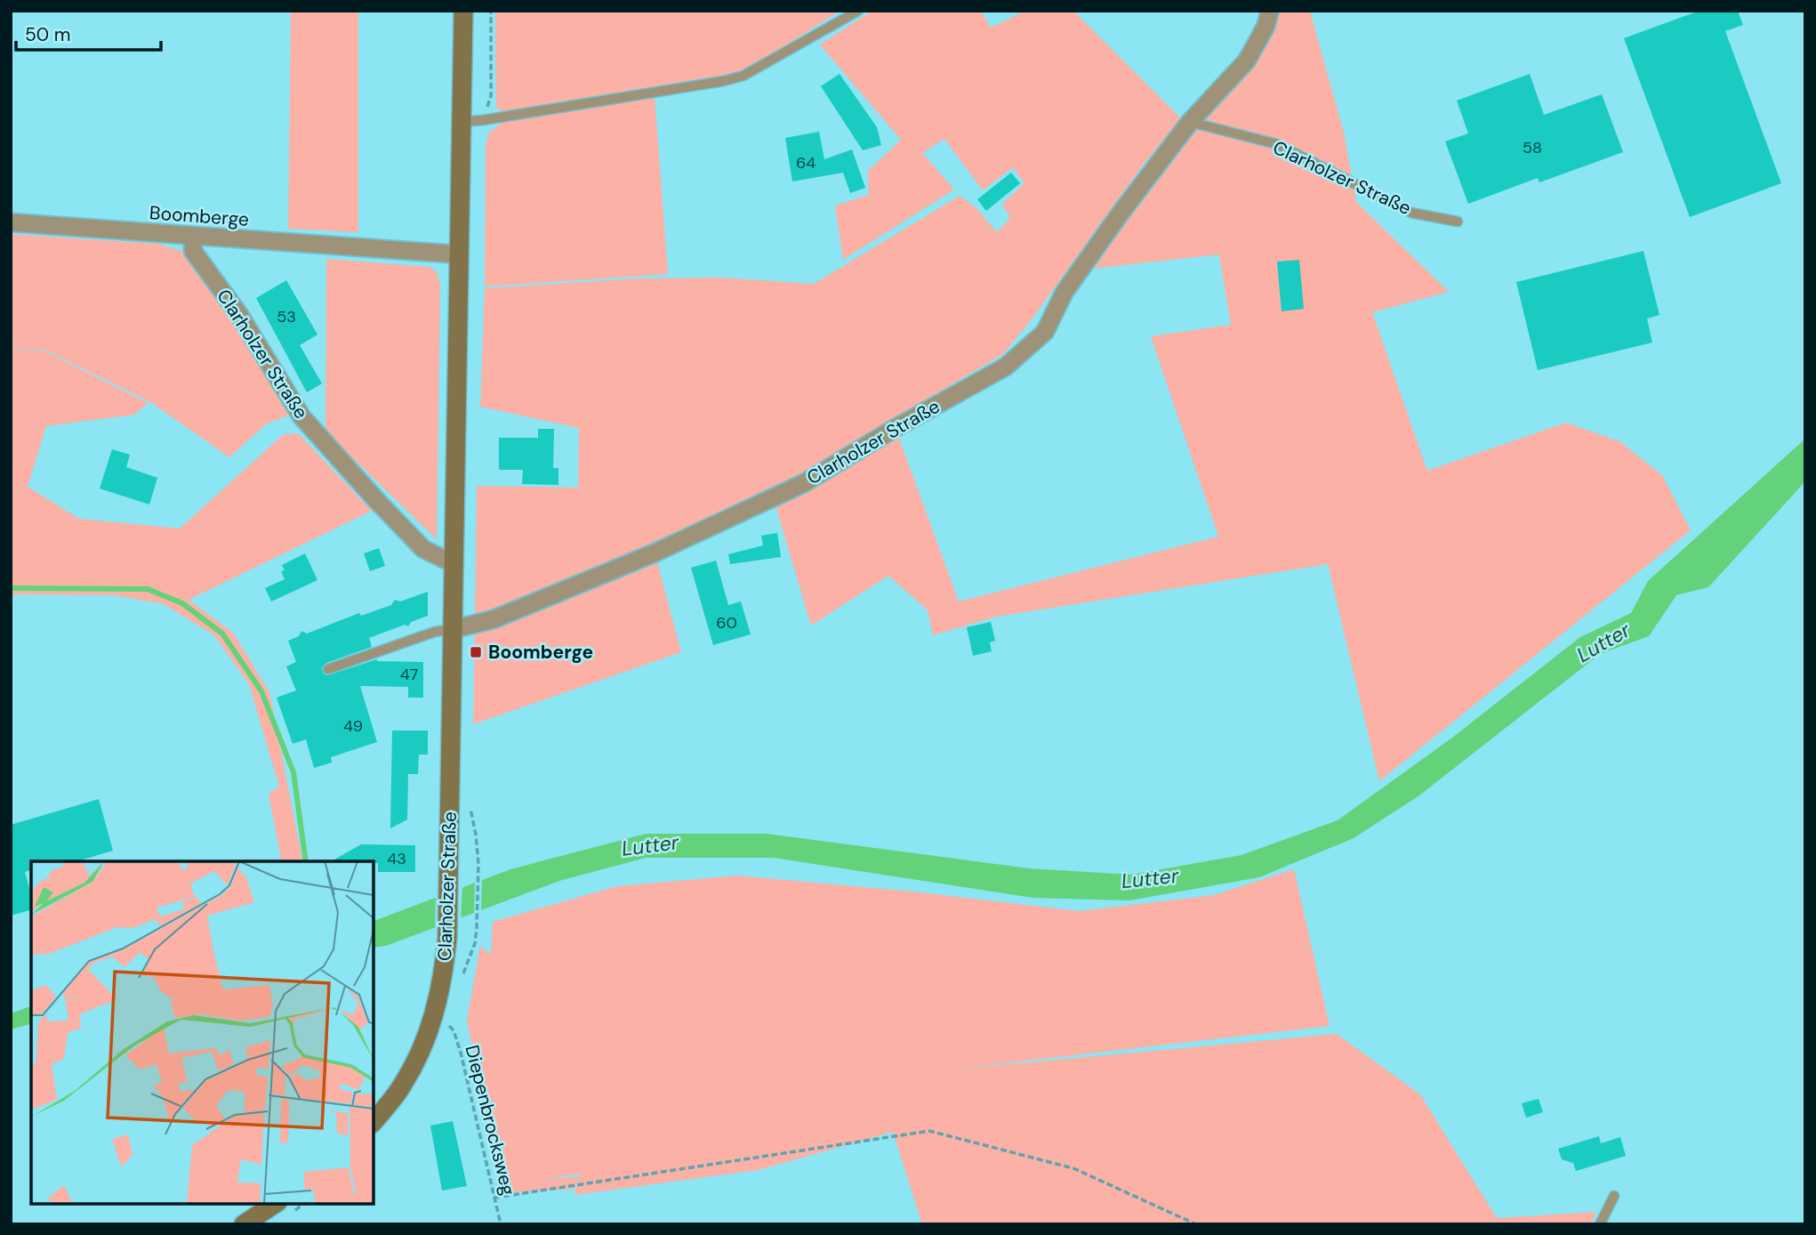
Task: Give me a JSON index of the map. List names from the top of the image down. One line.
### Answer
{"streets":{"street":["Clarholzer Straße","Boomberge"],"path":["Diepenbrocksweg"]},"crossings":[["Clarholzer Straße","Boomberge"]],"water":["Lutter"],"places":{"transit":["Boomberge"]},"house_numbers":["58","64","53","60","47","49","43"],"scale_bar":"50 m"}
